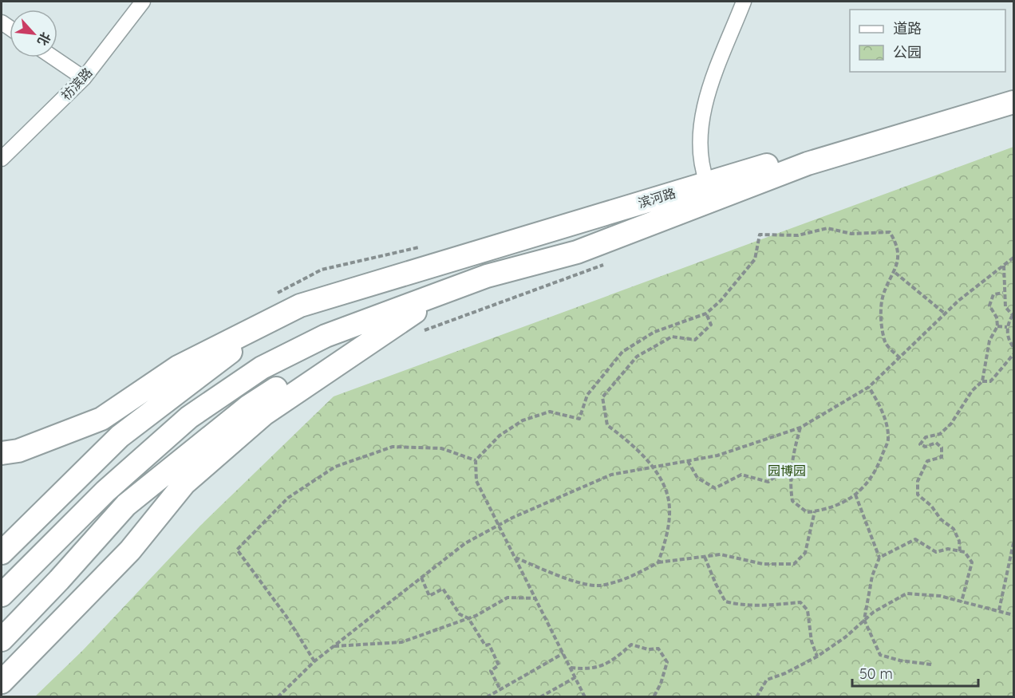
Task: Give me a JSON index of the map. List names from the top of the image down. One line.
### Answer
{"streets":{"main road":["滨河路"],"street":["祊滨路"]},"parks":["园博园"],"legend":["道路","公园"],"scale_bar":"50 m","north":"bottom right"}
